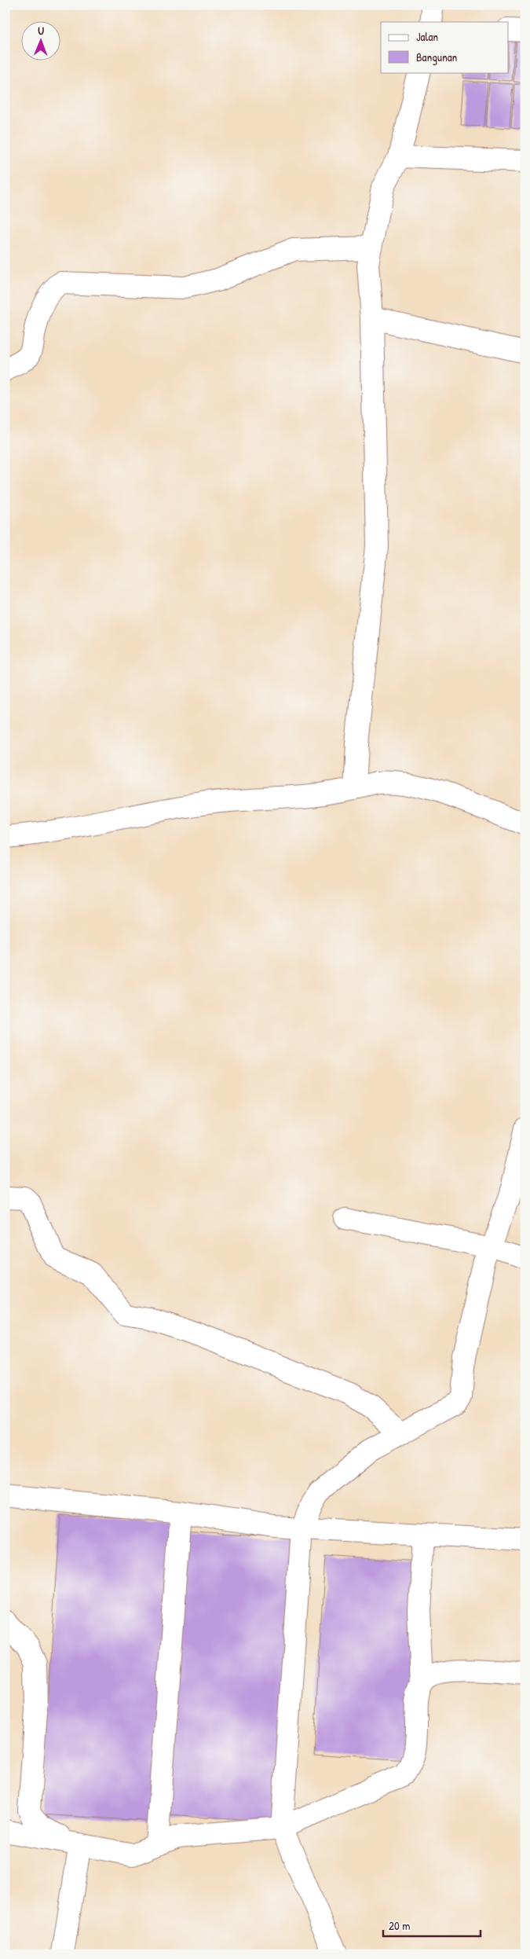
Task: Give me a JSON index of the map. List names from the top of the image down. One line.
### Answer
{"legend":["Jalan","Bangunan"],"scale_bar":"20 m","north":"top"}
